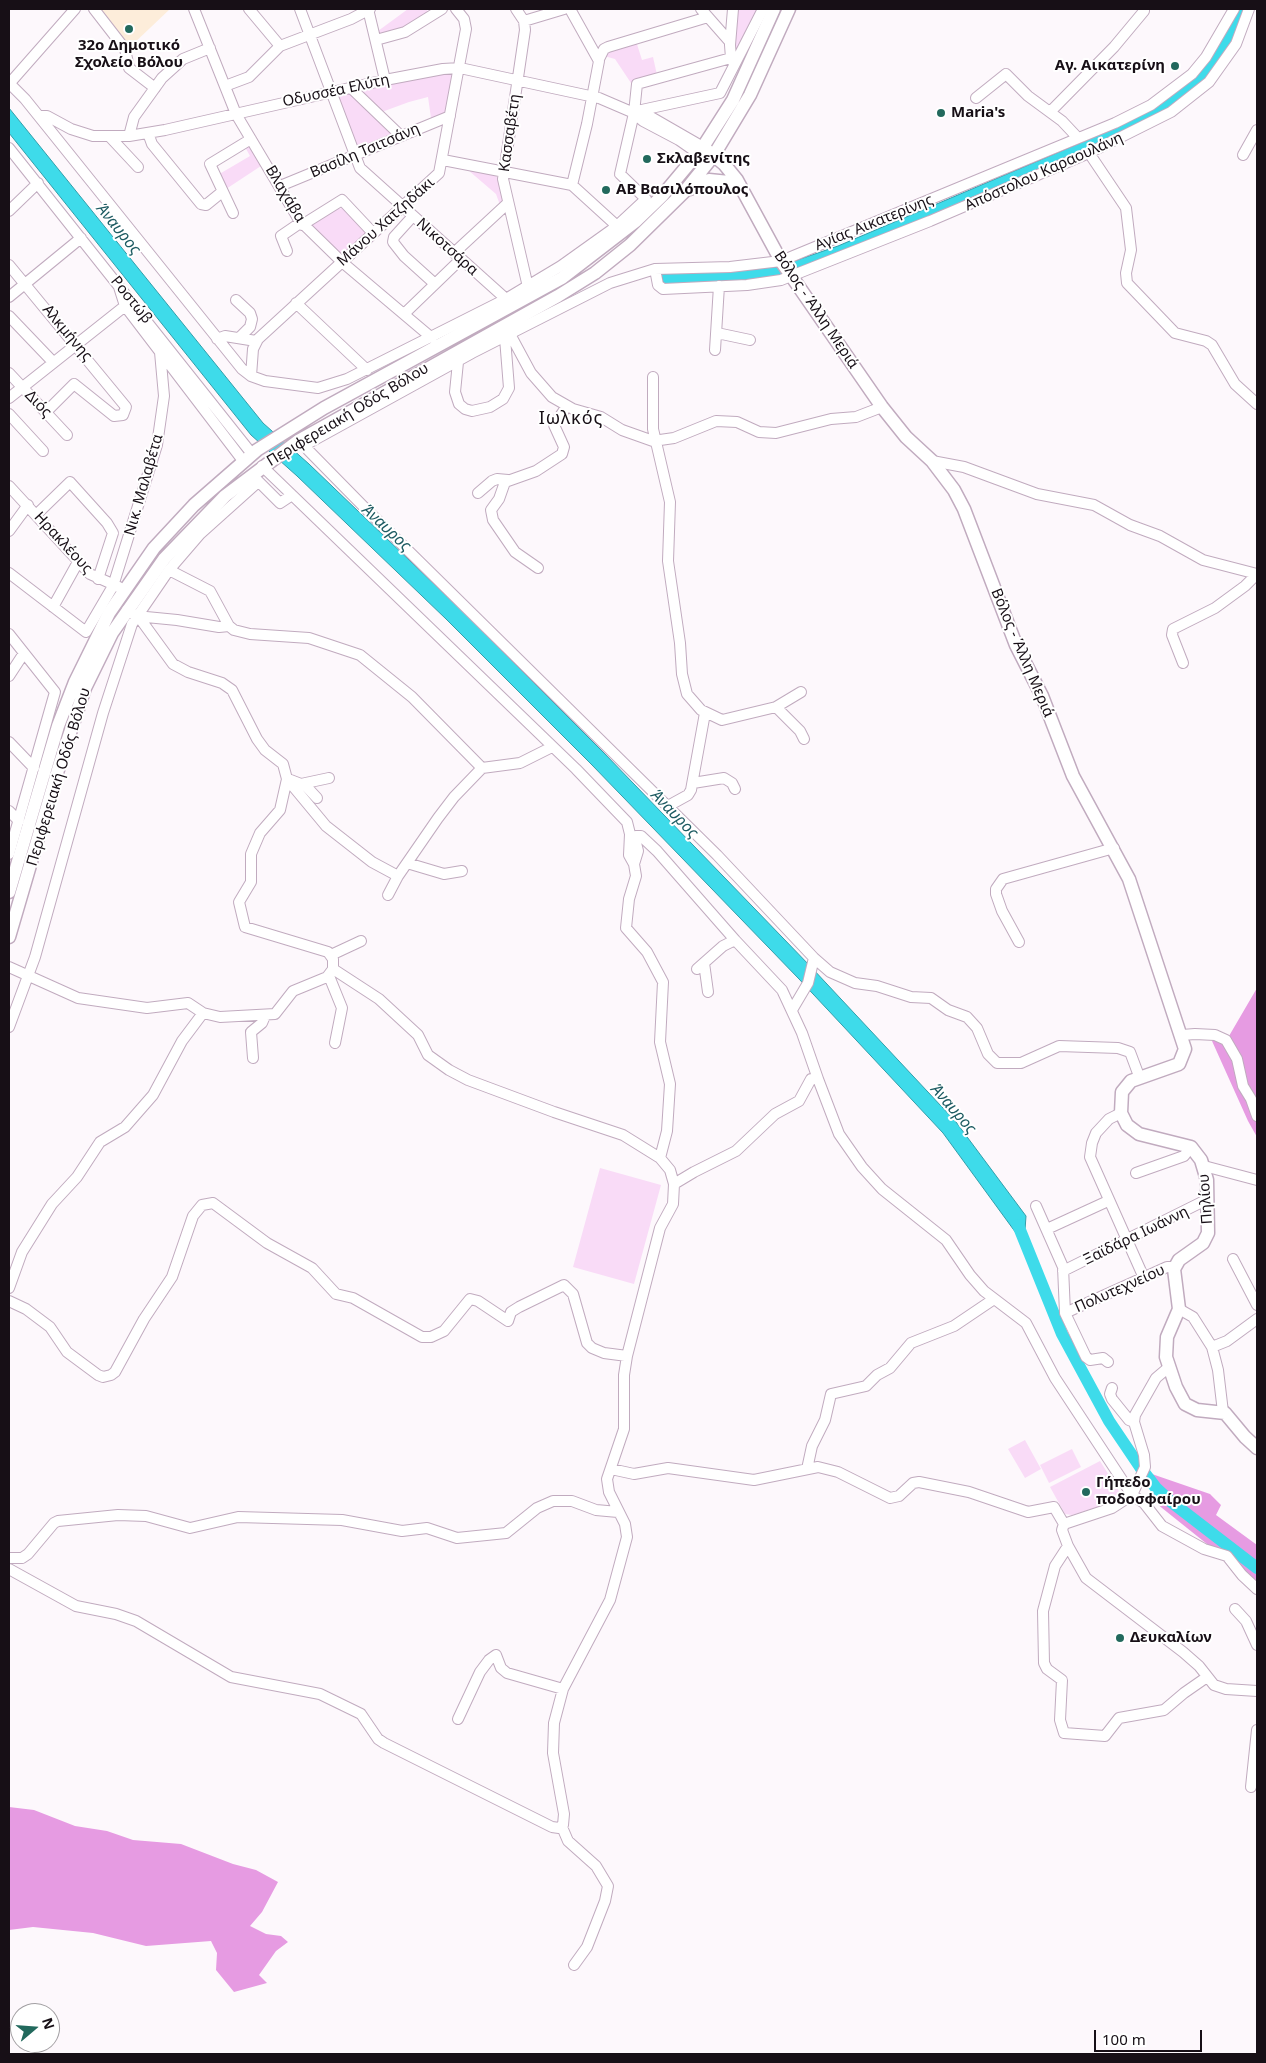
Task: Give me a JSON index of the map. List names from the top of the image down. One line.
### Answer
{"streets":{"main road":["Βόλος - Άλλη Μεριά","Περιφερειακή Οδός Βόλου","Πηλίου"],"street":["Οδυσσέα Ελύτη","Κασσαβέτη","Βασίλη Τσιτσάνη","Απόστολου Καραουλάνη","Βλαχάβα","Μάνου Χατζηδάκι","Αγίας Αικατερίνης","Νικοτσάρα","Ροστώβ","Αλκμήνης","Διός","Νικ. Μαλαβέτα","Ηρακλέους","Ξαϊδάρα Ιωάννη","Πολυτεχνείου"]},"crossings":[["Οδυσσέα Ελύτη","Κασσαβέτη"],["Οδυσσέα Ελύτη","Βλαχάβα"],["Οδυσσέα Ελύτη","Μάνου Χατζηδάκι"],["Οδυσσέα Ελύτη","Νικοτσάρα"],["Οδυσσέα Ελύτη","Βόλος - Άλλη Μεριά"],["Οδυσσέα Ελύτη","Περιφερειακή Οδός Βόλου"],["Βασίλη Τσιτσάνη","Βλαχάβα"],["Βασίλη Τσιτσάνη","Μάνου Χατζηδάκι"],["Βασίλη Τσιτσάνη","Νικοτσάρα"],["Απόστολου Καραουλάνη","Αγίας Αικατερίνης"],["Απόστολου Καραουλάνη","Βόλος - Άλλη Μεριά"],["Βλαχάβα","Μάνου Χατζηδάκι"],["Μάνου Χατζηδάκι","Νικοτσάρα"],["Αγίας Αικατερίνης","Βόλος - Άλλη Μεριά"],["Ροστώβ","Περιφερειακή Οδός Βόλου"],["Βόλος - Άλλη Μεριά","Περιφερειακή Οδός Βόλου"],["Αλκμήνης","Διός"],["Περιφερειακή Οδός Βόλου","Νικ. Μαλαβέτα"],["Περιφερειακή Οδός Βόλου","Ηρακλέους"],["Νικ. Μαλαβέτα","Ηρακλέους"],["Πηλίου","Ξαϊδάρα Ιωάννη"],["Πηλίου","Πολυτεχνείου"]],"districts":["Ιωλκός"],"water":["Άναυρος"],"places":["32ο Δημοτικό Σχολείο Βόλου","Αγ. Αικατερίνη","Maria's","Σκλαβενίτης","ΑΒ Βασιλόπουλος","Γήπεδο ποδοσφαίρου","Δευκαλίων"],"scale_bar":"100 m","north":"right"}
